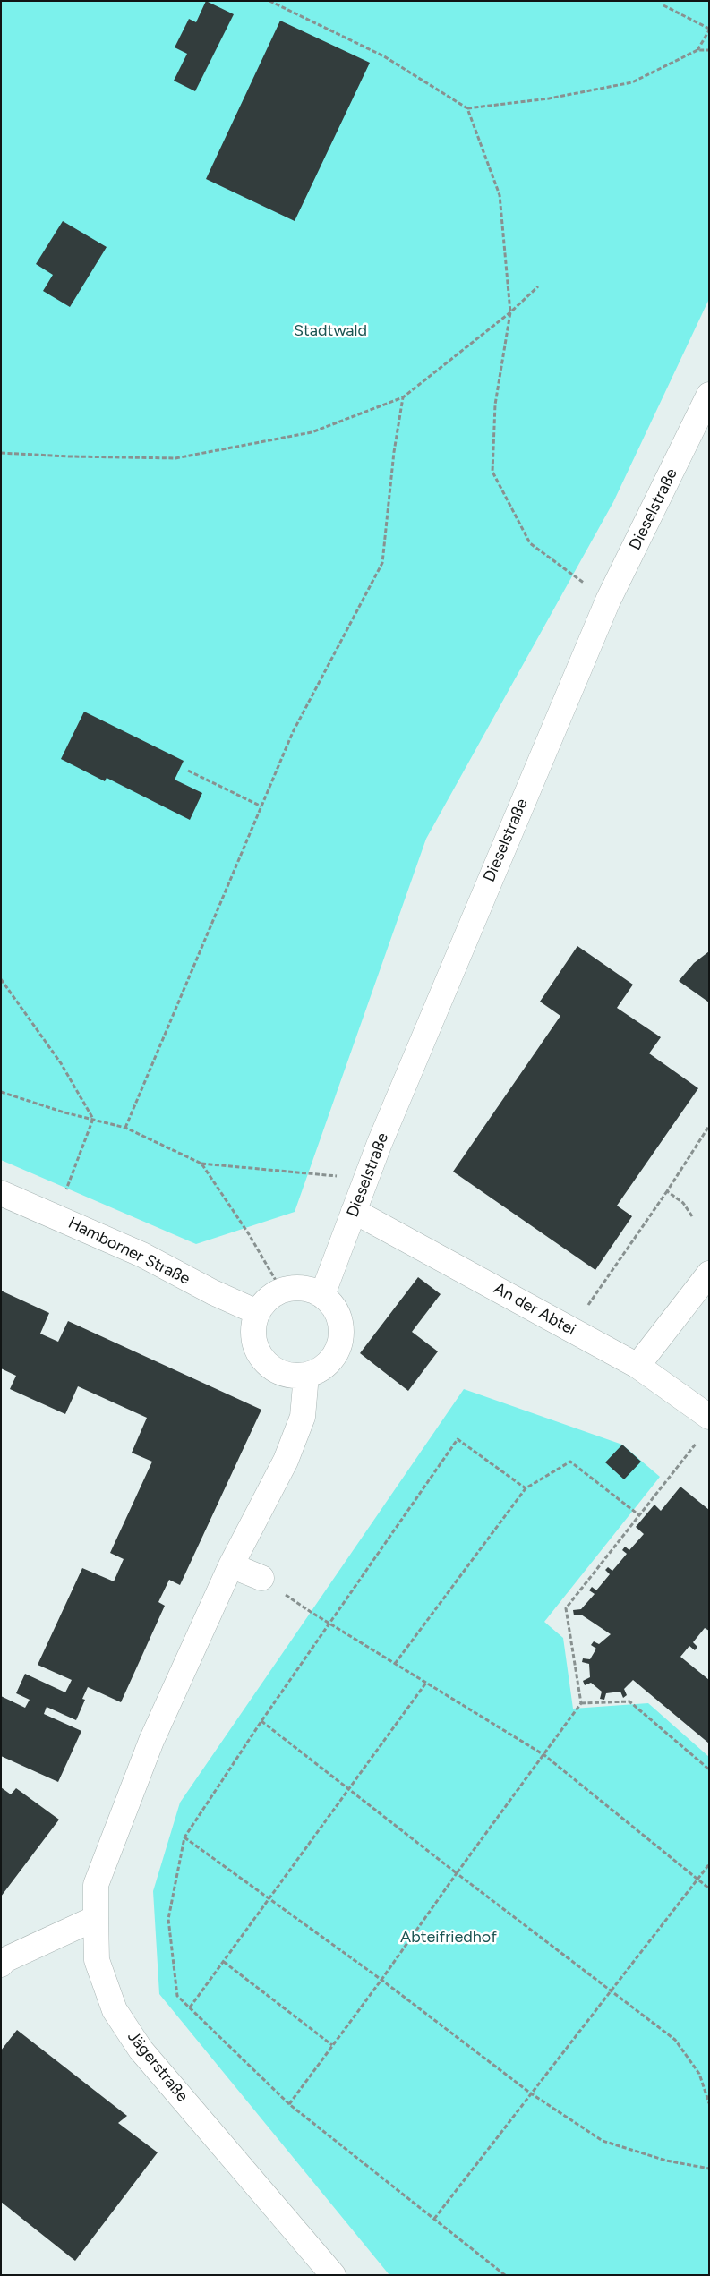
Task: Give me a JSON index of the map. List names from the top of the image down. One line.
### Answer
{"streets":{"street":["Dieselstraße","Hamborner Straße","An der Abtei","Jägerstraße"]},"crossings":[["Dieselstraße","Hamborner Straße"],["Dieselstraße","An der Abtei"],["Dieselstraße","Jägerstraße"],["Hamborner Straße","Jägerstraße"]],"parks":["Stadtwald","Abteifriedhof"]}
